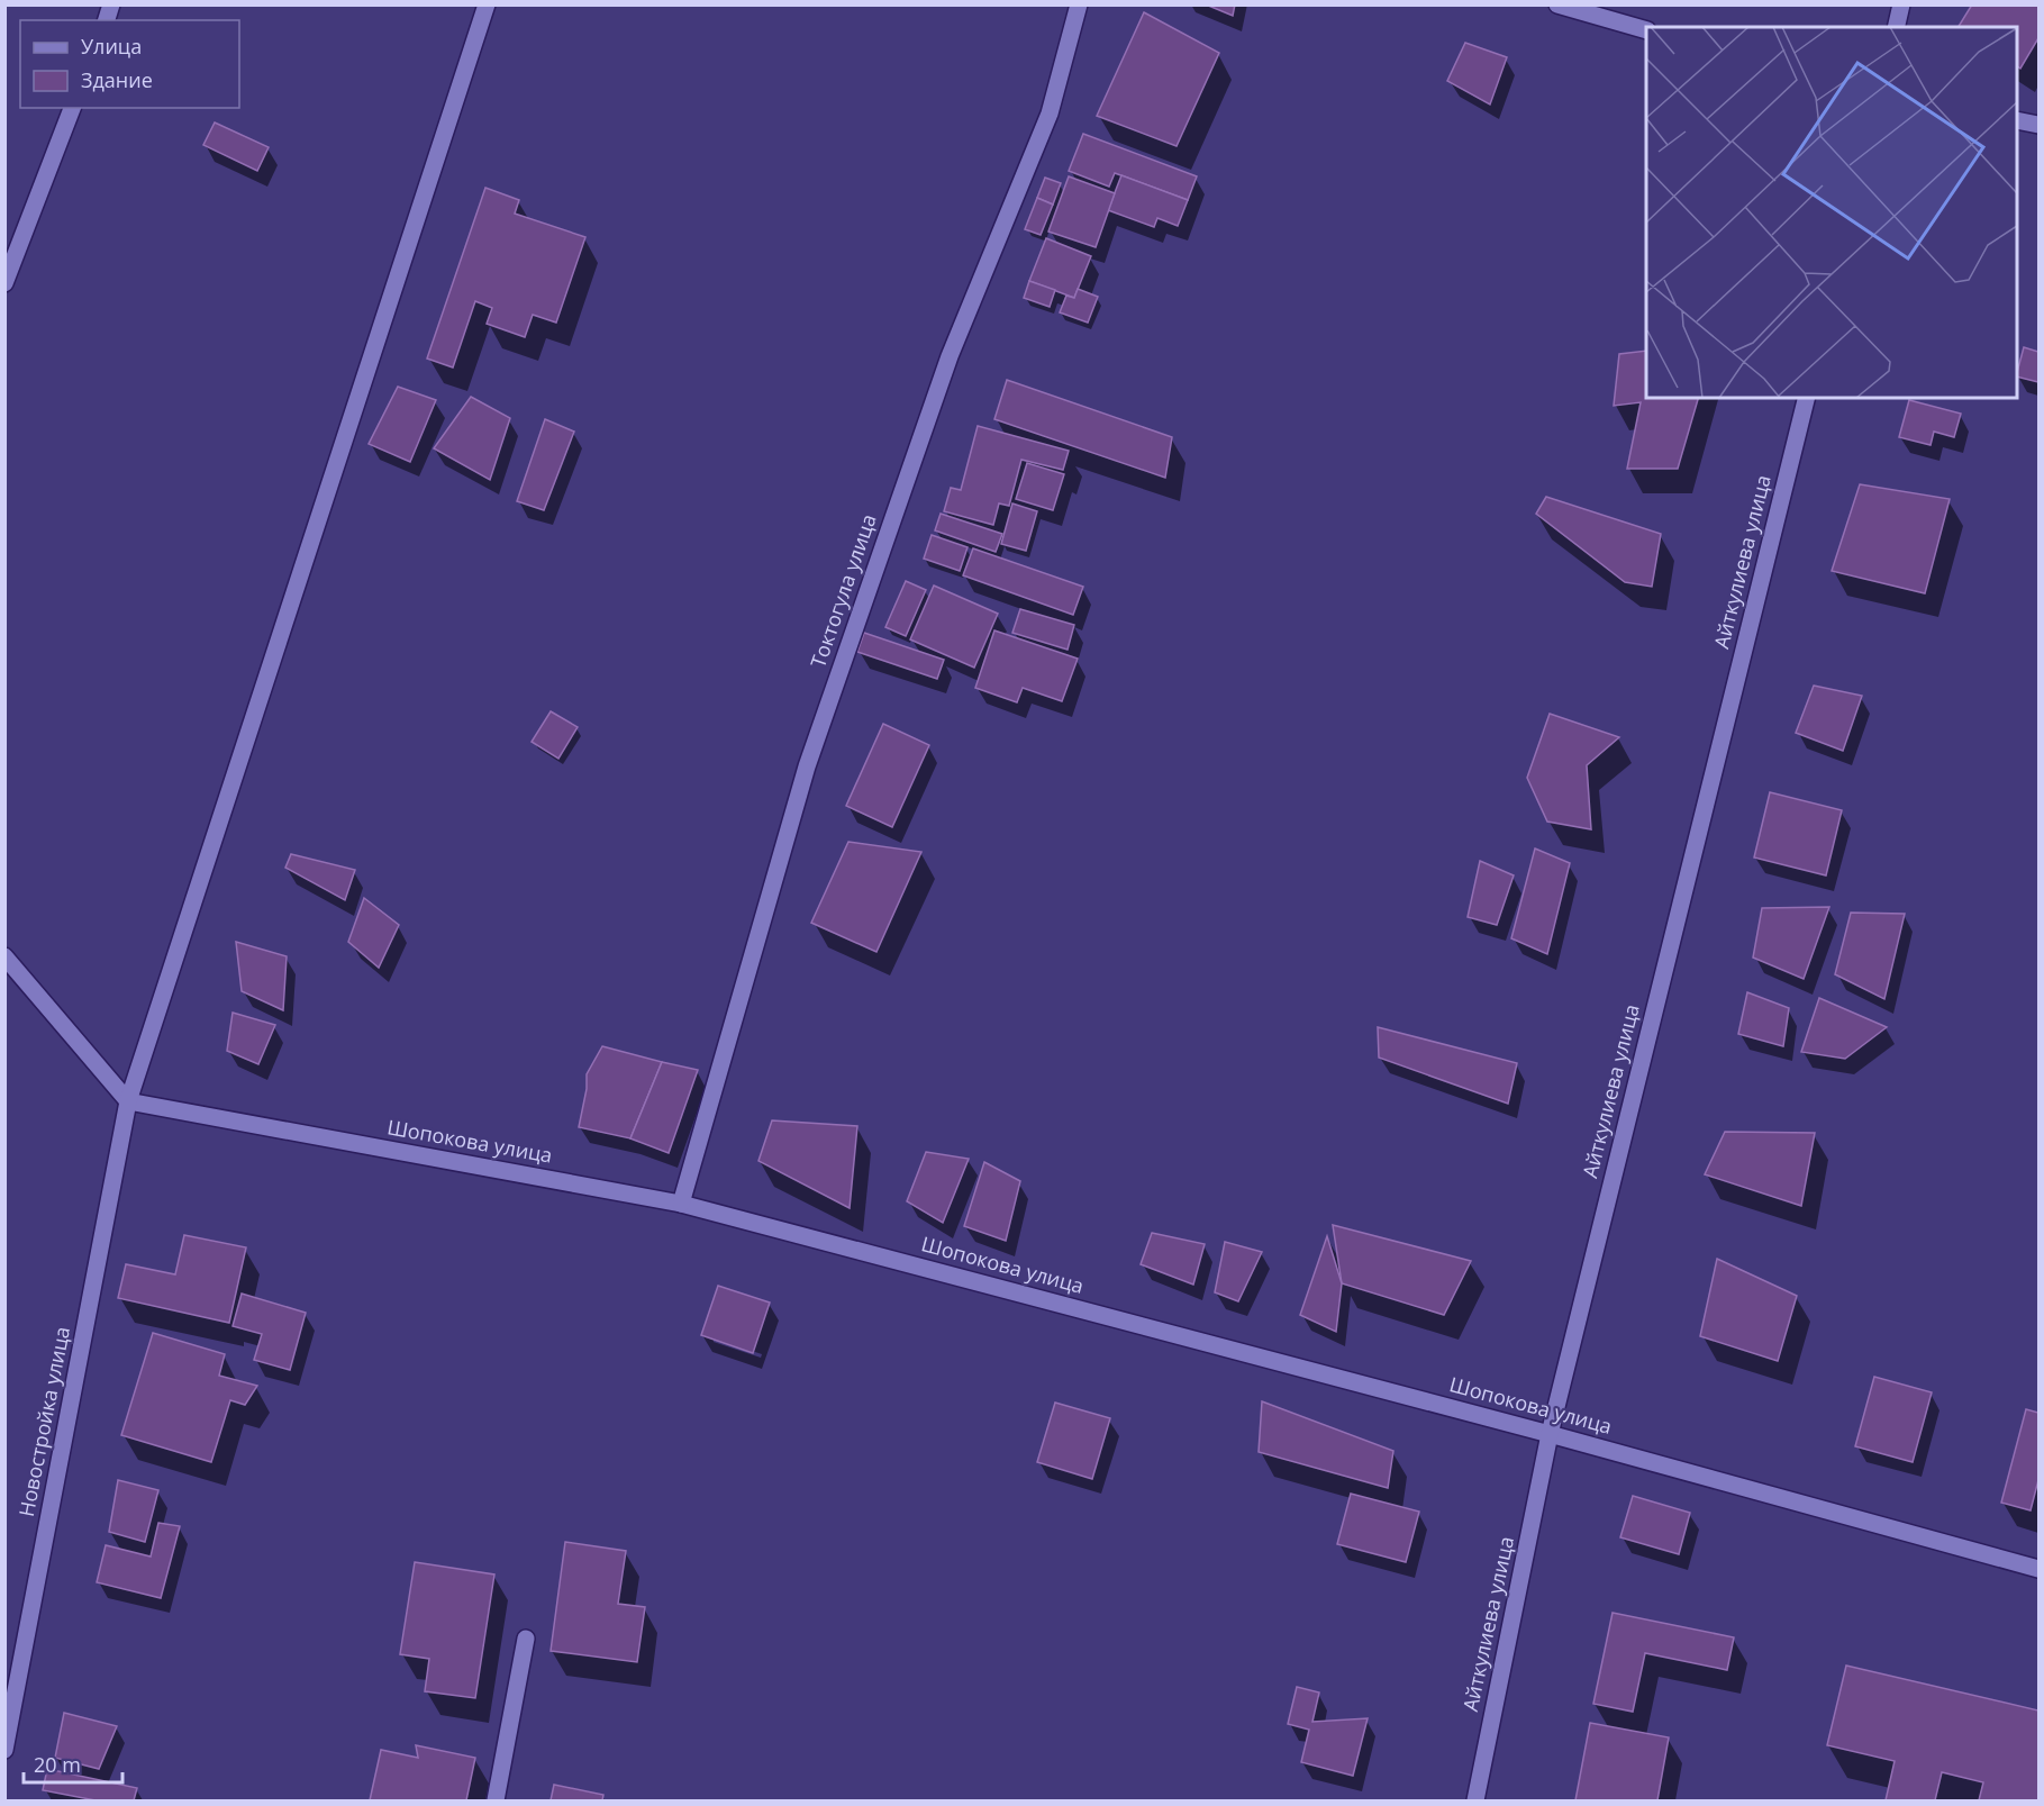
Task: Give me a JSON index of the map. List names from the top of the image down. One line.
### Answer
{"streets":{"street":["Айткулиева улица","Токтогула улица","Шопокова улица","Новостройка улица"]},"crossings":[["Айткулиева улица","Шопокова улица"],["Токтогула улица","Шопокова улица"],["Шопокова улица","Новостройка улица"]],"legend":["Улица","Здание"],"scale_bar":"20 m"}
